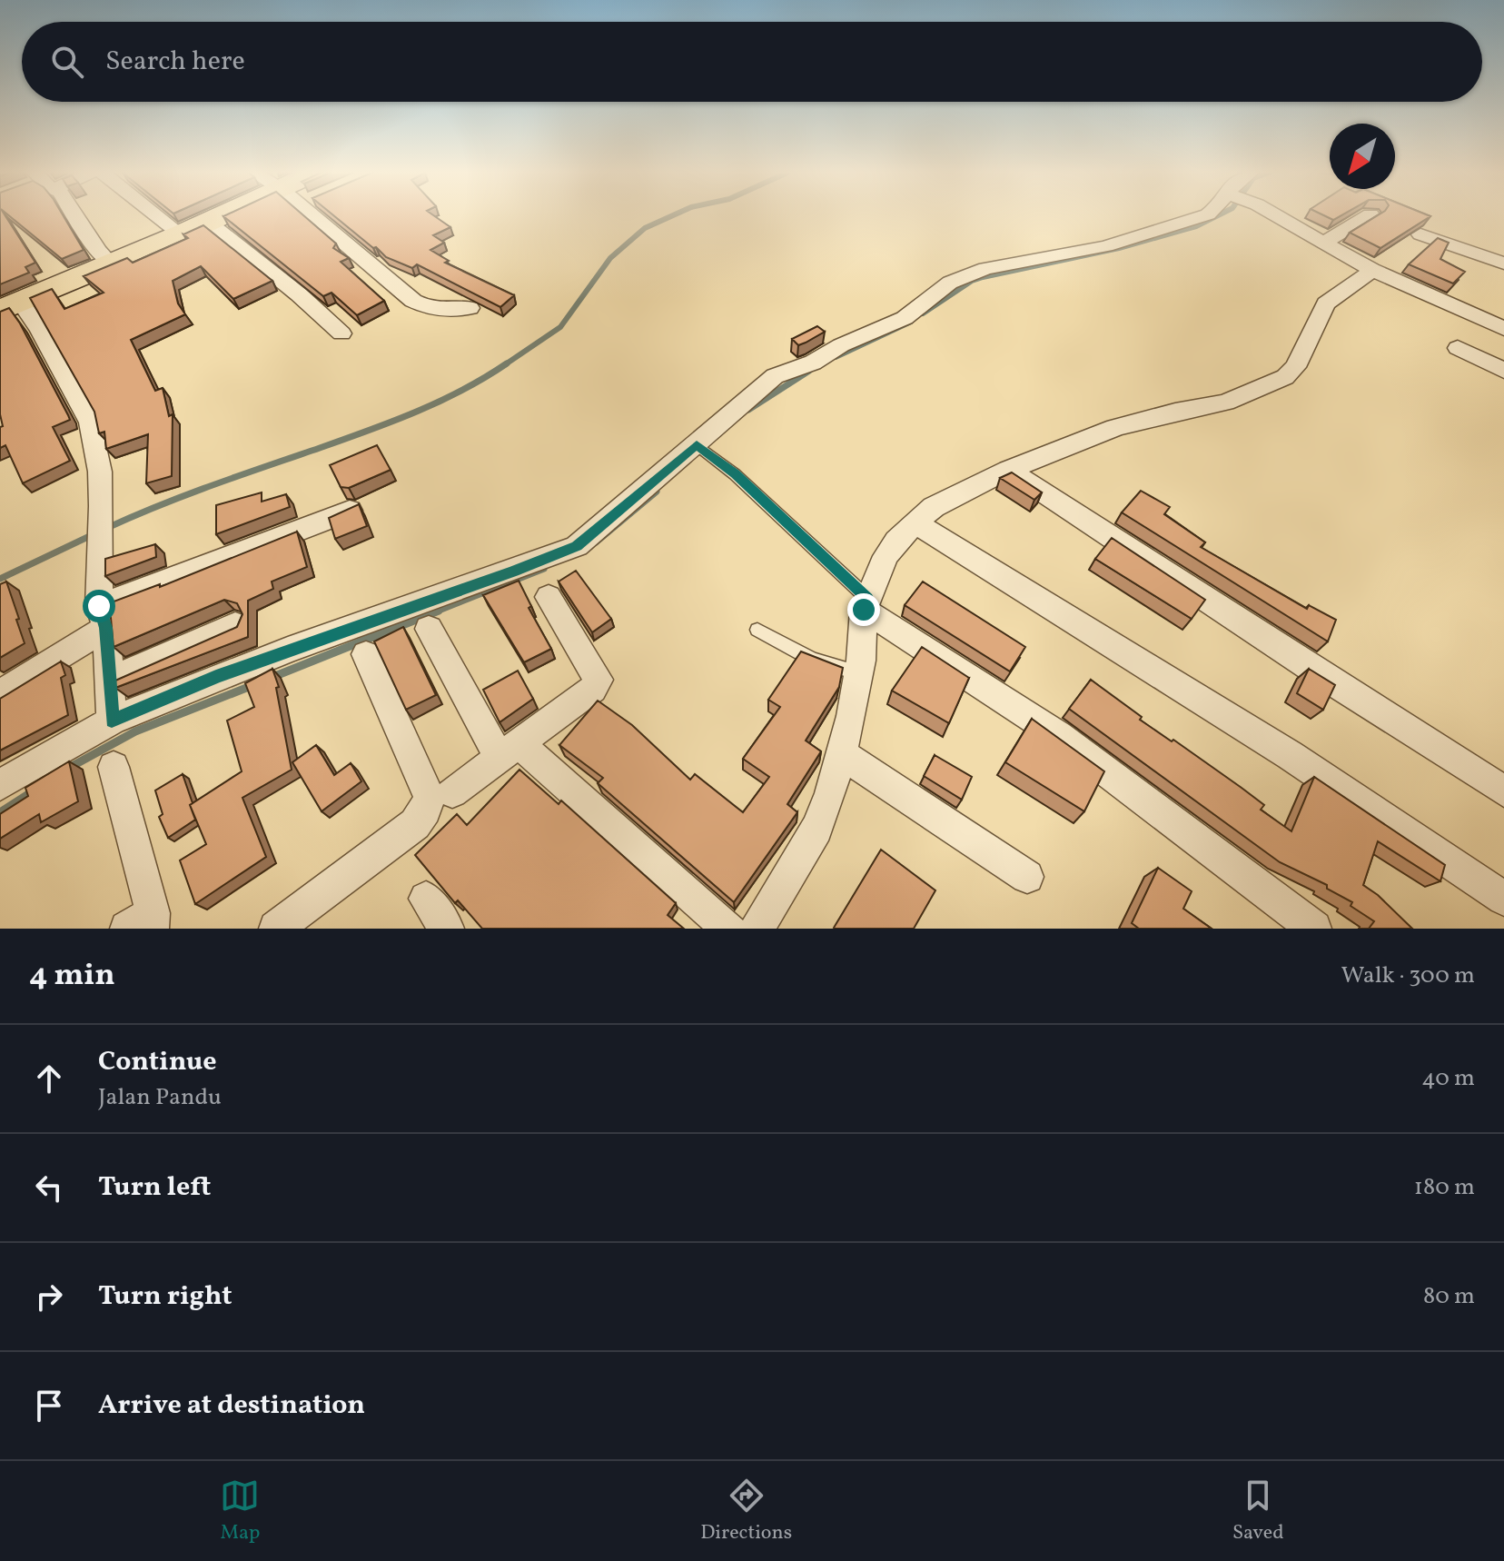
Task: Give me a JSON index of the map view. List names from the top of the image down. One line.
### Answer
{"north":"bottom left","page":{"search":"Search here","heading":["4 min","Walk · 300 m"],"list":[["Continue","Jalan Pandu","40 m"],["Turn left","180 m"],["Turn right","80 m"],"Arrive at destination"],"nav":["Map","Directions","Saved"]}}
